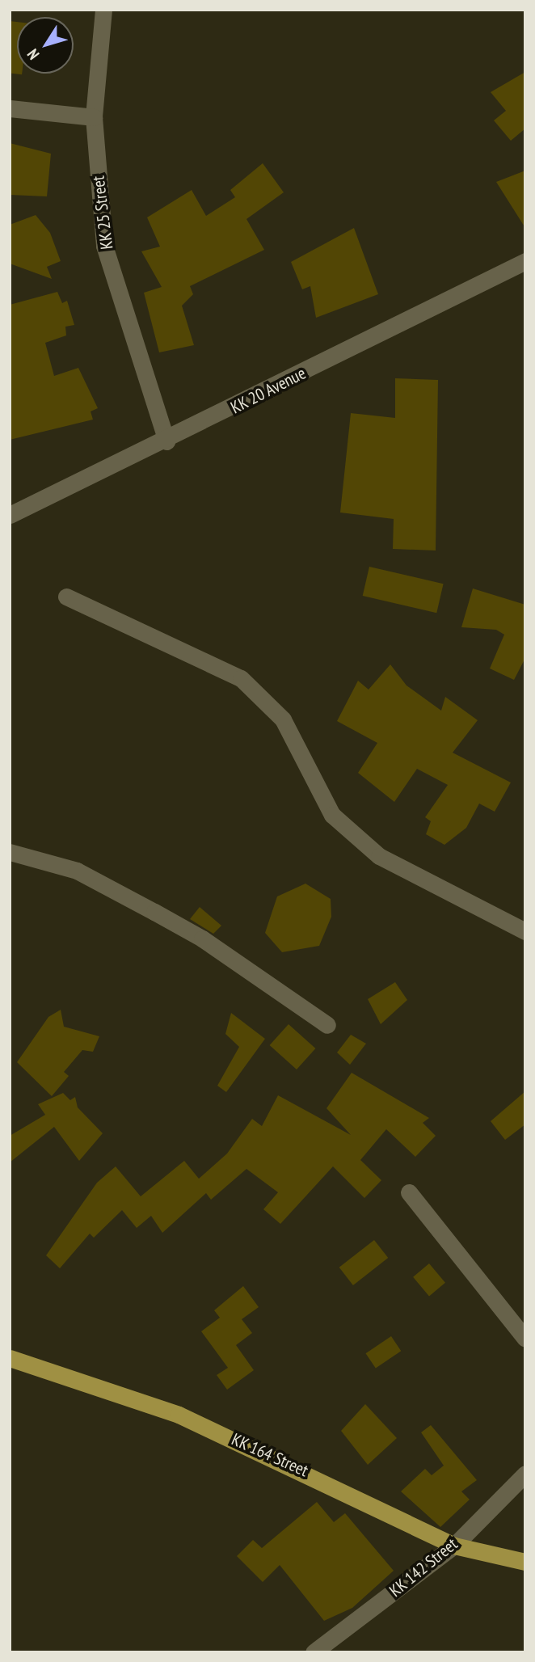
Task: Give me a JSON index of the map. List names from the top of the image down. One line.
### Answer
{"streets":{"main road":["KK 164 Street"],"street":["KK 25 Street","KK 20 Avenue","KK 142 Street"]},"crossings":[["KK 25 Street","KK 20 Avenue"],["KK 164 Street","KK 142 Street"]],"north":"bottom left"}
